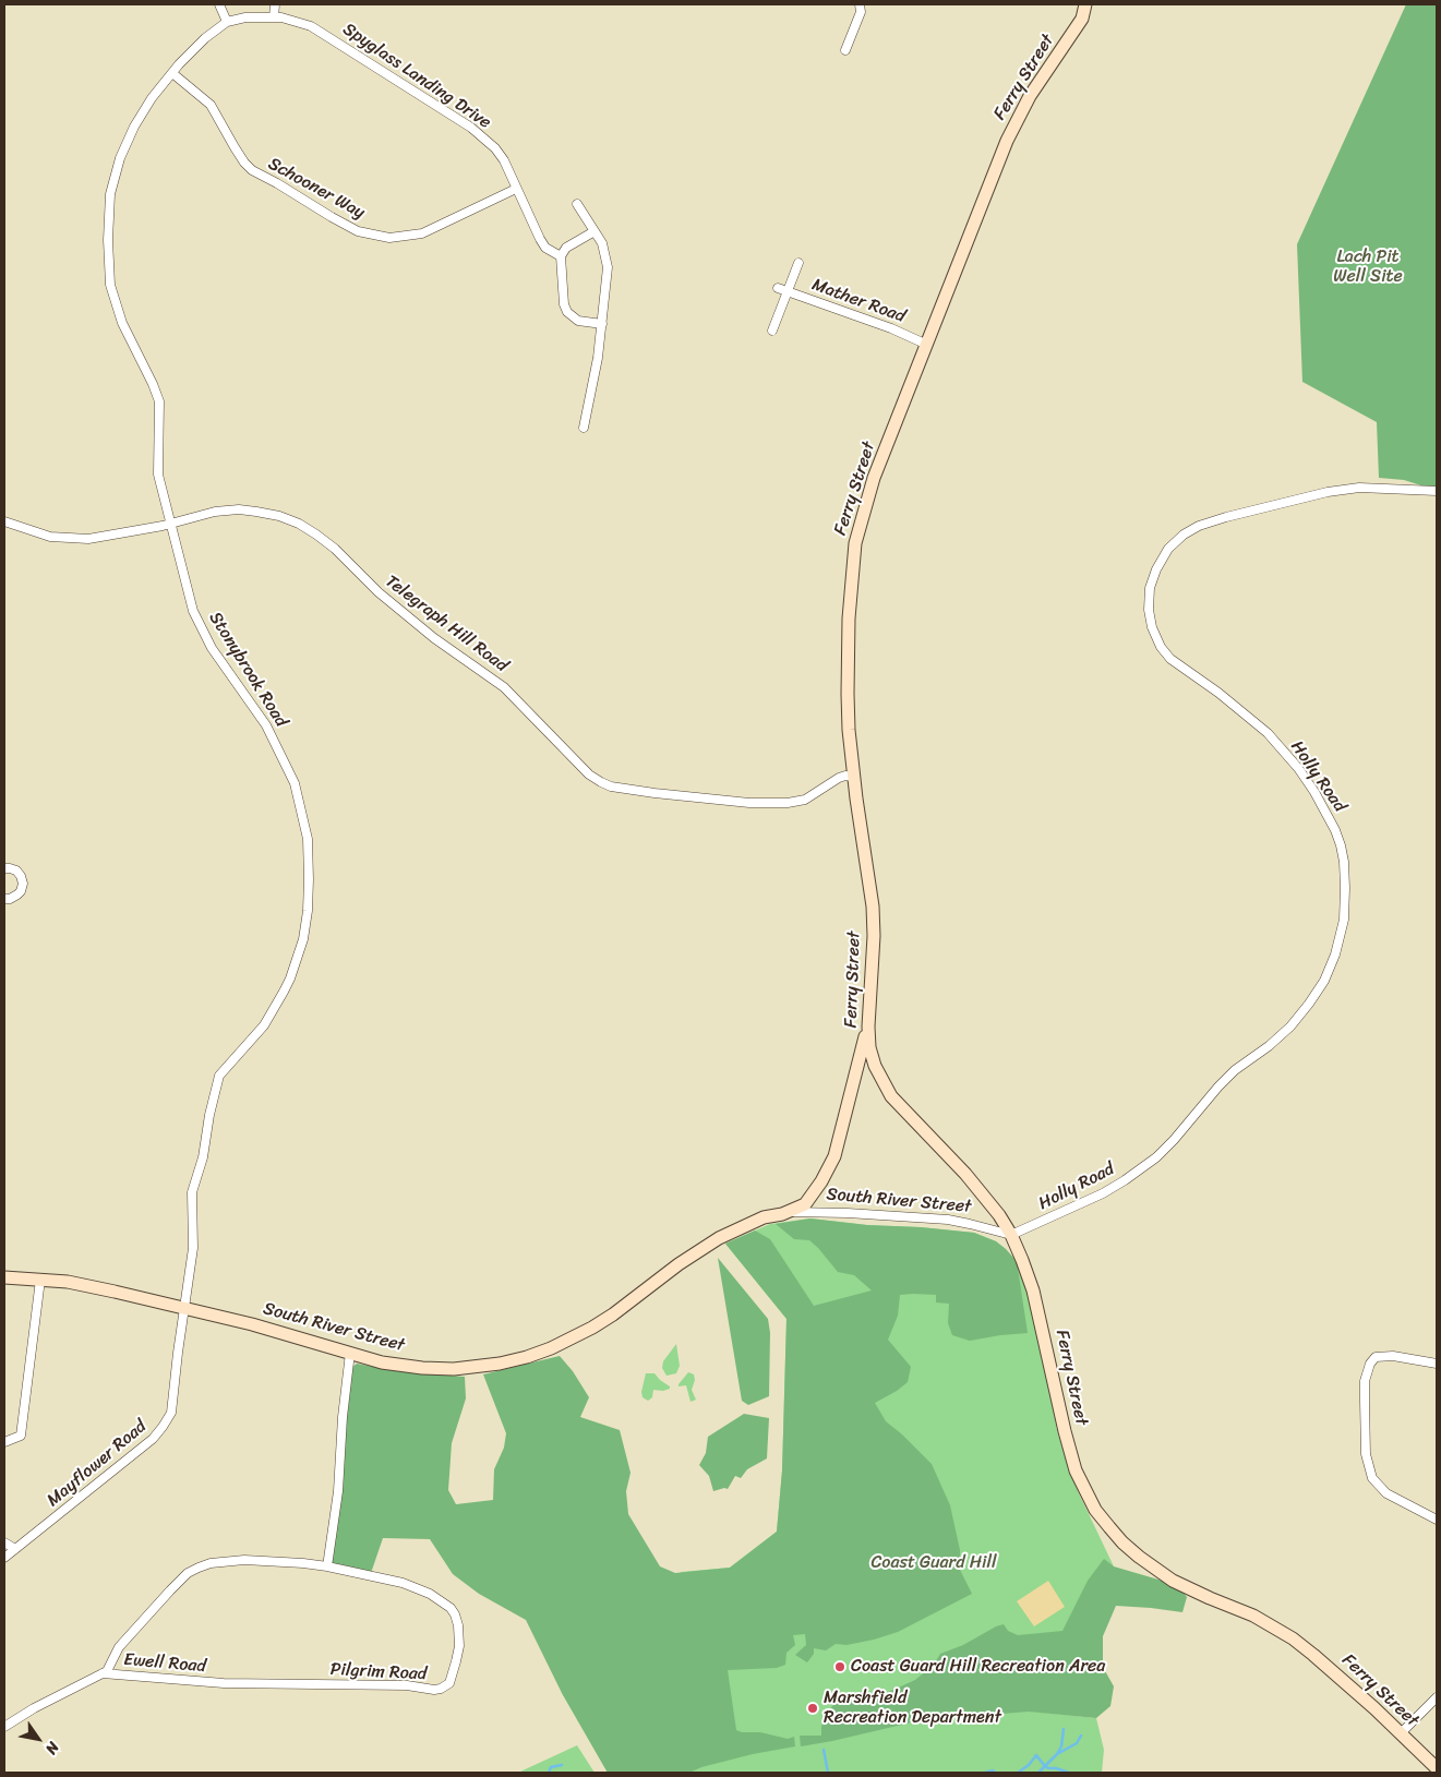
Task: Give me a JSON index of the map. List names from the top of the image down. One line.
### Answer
{"streets":{"street":["Spyglass Landing Drive","Ferry Street","Schooner Way","Mather Road","Telegraph Hill Road","Stonybrook Road","Holly Road","South River Street","Mayflower Road","Ewell Road","Pilgrim Road"]},"crossings":[["Spyglass Landing Drive","Schooner Way"],["Spyglass Landing Drive","Stonybrook Road"],["Ferry Street","Mather Road"],["Ferry Street","Telegraph Hill Road"],["Ferry Street","Holly Road"],["Ferry Street","South River Street"],["Schooner Way","Stonybrook Road"],["Telegraph Hill Road","Stonybrook Road"],["Stonybrook Road","South River Street"],["Stonybrook Road","Mayflower Road"],["Holly Road","South River Street"],["South River Street","Mayflower Road"],["Ewell Road","Pilgrim Road"]],"parks":["Lach Pit Well Site","Coast Guard Hill"],"places":["Coast Guard Hill Recreation Area","Marshfield Recreation Department"],"north":"bottom right"}
